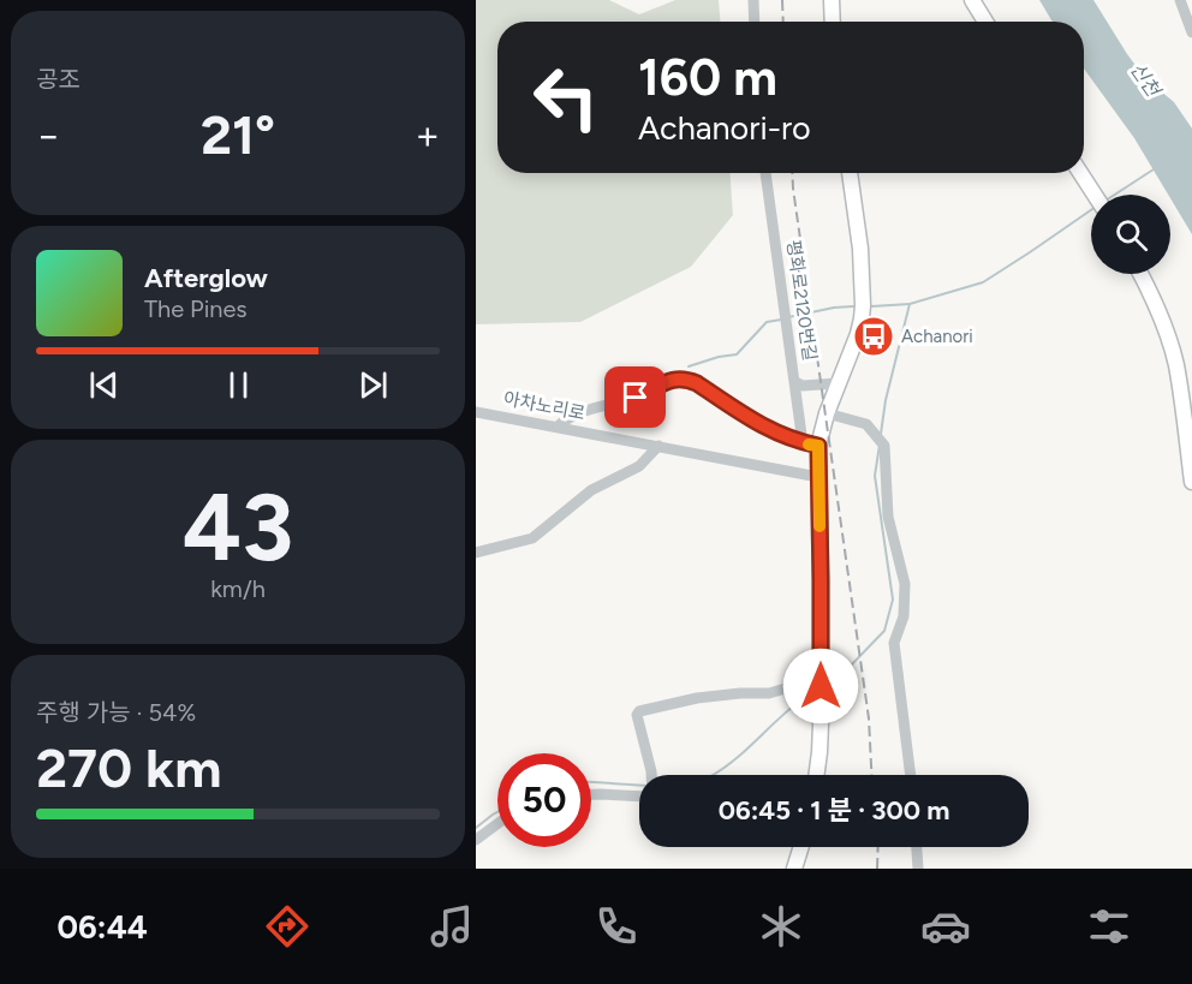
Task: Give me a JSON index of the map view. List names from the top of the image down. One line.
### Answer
{"streets":{"street":["평화로2120번길","아차노리로"]},"water":["신천"],"places":{"bus stop":["Achanori"]},"page":{"tile":["공조",["43","km/h"],["주행 가능 · 54%","270 km"]],"turn":["160 m","Achanori-ro"],"heat":["−","21°","+"],"song":["Afterglow","The Pines"],"limit":"50","trip":"06:45 · 1 분 · 300 m","tabs":"06:44"}}
